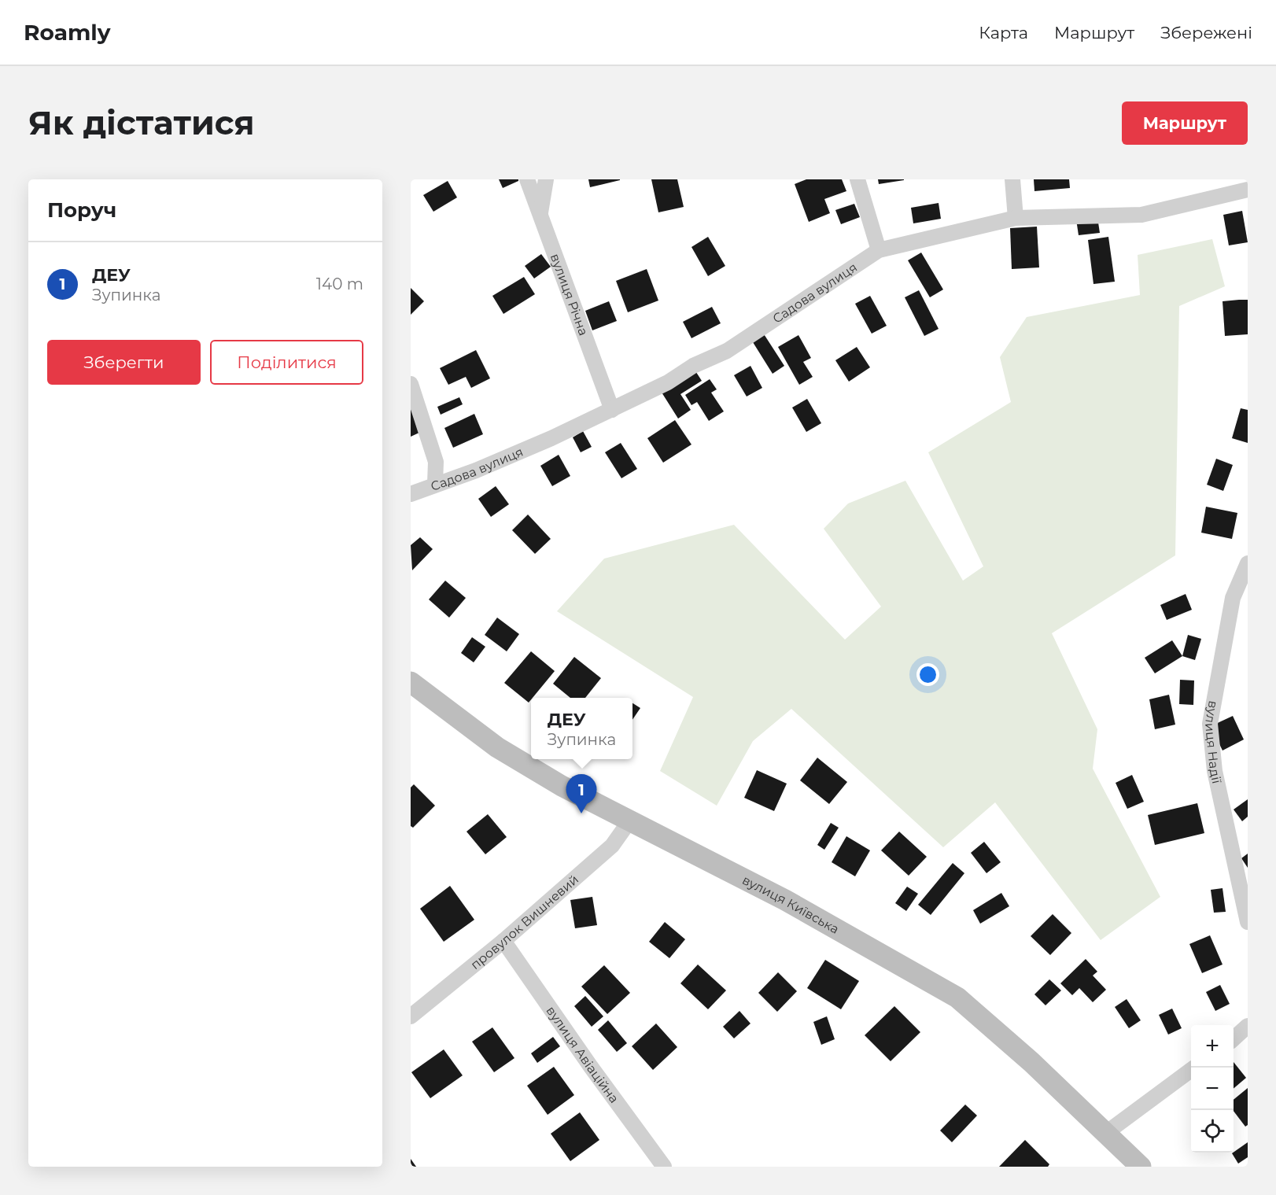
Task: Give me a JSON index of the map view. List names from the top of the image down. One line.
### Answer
{"streets":{"street":["Садова вулиця","вулиця Річна","вулиця Надії","вулиця Київська","провулок Вишневий","вулиця Авіаційна"]},"crossings":[["Садова вулиця","вулиця Річна"],["вулиця Київська","провулок Вишневий"],["провулок Вишневий","вулиця Авіаційна"]],"page":{"header":"Roamly","nav":["Карта","Маршрут","Збережені"],"buttons":["Маршрут",["Зберегти","Поділитися"]],"title":"Як дістатися","heading":"Поруч","list":[{"mark":"1","name":"ДЕУ","note":"Зупинка","value":"140 m"}],"popup":["ДЕУ","Зупинка"],"pins":"1","map_buttons":["+","−"]}}
